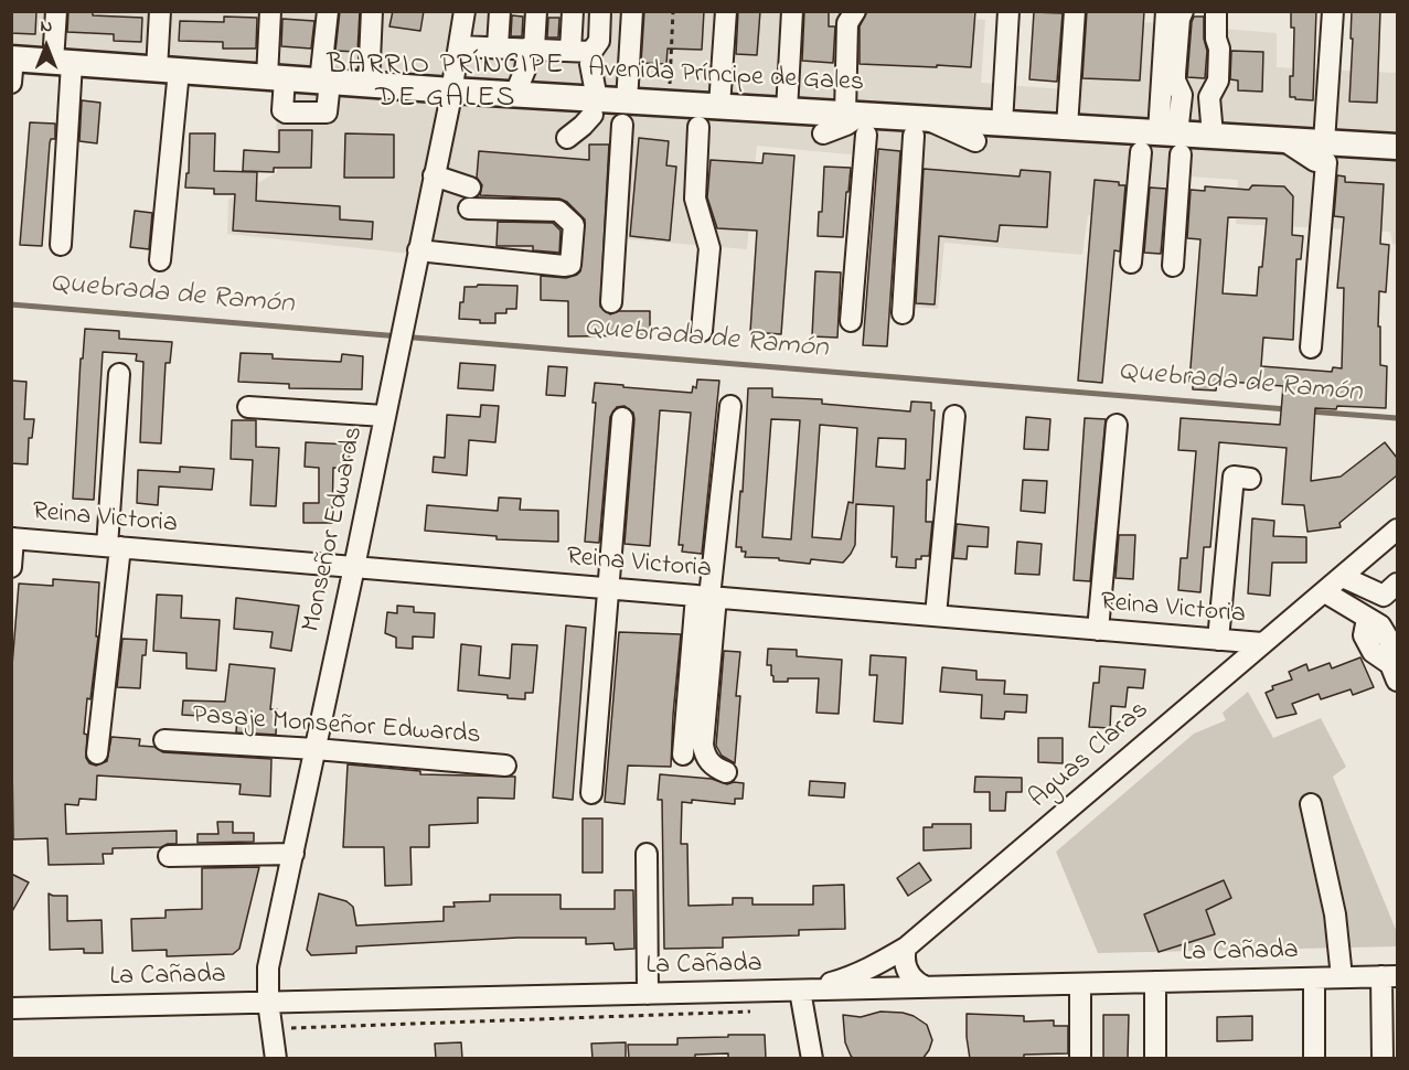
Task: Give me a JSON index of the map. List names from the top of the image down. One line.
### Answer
{"streets":{"main road":["Avenida Príncipe de Gales"],"street":["Reina Victoria","Monseñor Edwards","Pasaje Monseñor Edwards","Aguas Claras","La Cañada"]},"crossings":[["Avenida Príncipe de Gales","Monseñor Edwards"],["Reina Victoria","Monseñor Edwards"],["Reina Victoria","Aguas Claras"],["Monseñor Edwards","Pasaje Monseñor Edwards"],["Monseñor Edwards","La Cañada"],["Aguas Claras","La Cañada"]],"districts":["BARRIO PRÍNCIPE DE GALES"],"water":["Quebrada de Ramón"],"north":"top"}
